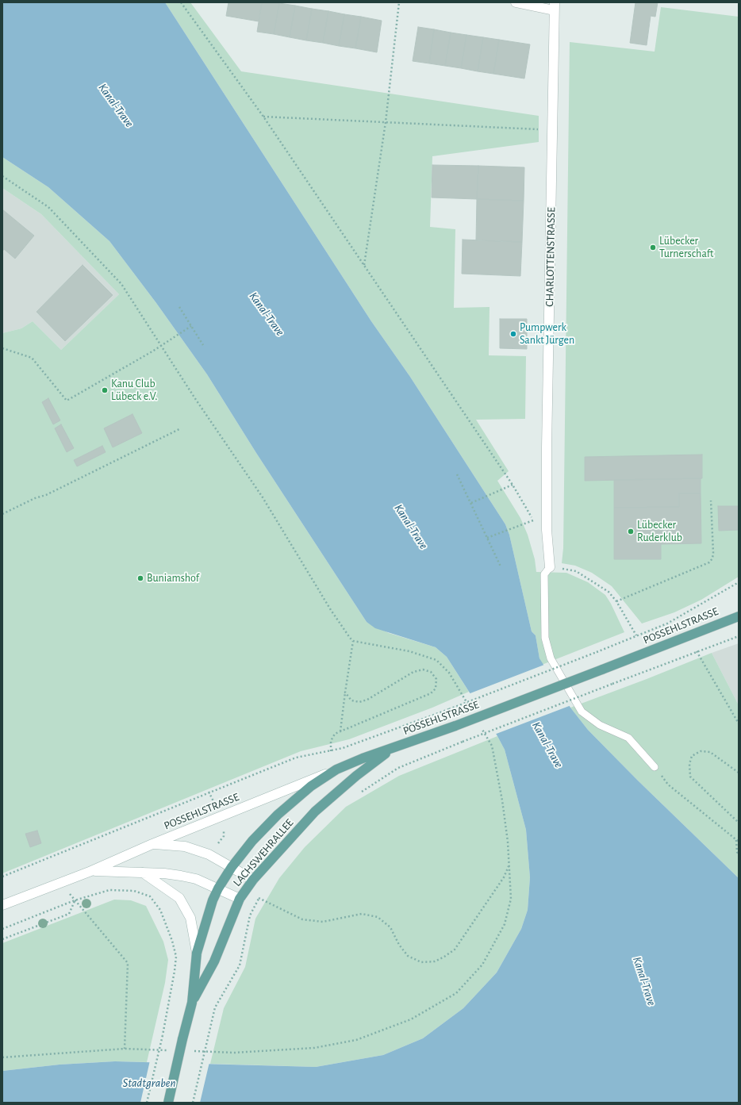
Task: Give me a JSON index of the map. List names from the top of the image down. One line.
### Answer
{"streets":{"main road":["CHARLOTTENSTRASSE","POSSEHLSTRASSE","LACHSWEHRALLEE"]},"crossings":[["POSSEHLSTRASSE","LACHSWEHRALLEE"]],"water":["Kanal-Trave","Stadtgraben"],"places":["Lübecker Turnerschaft","Pumpwerk Sankt Jürgen","Kanu Club Lübeck e.V.","Lübecker Ruderklub","Buniamshof"]}
